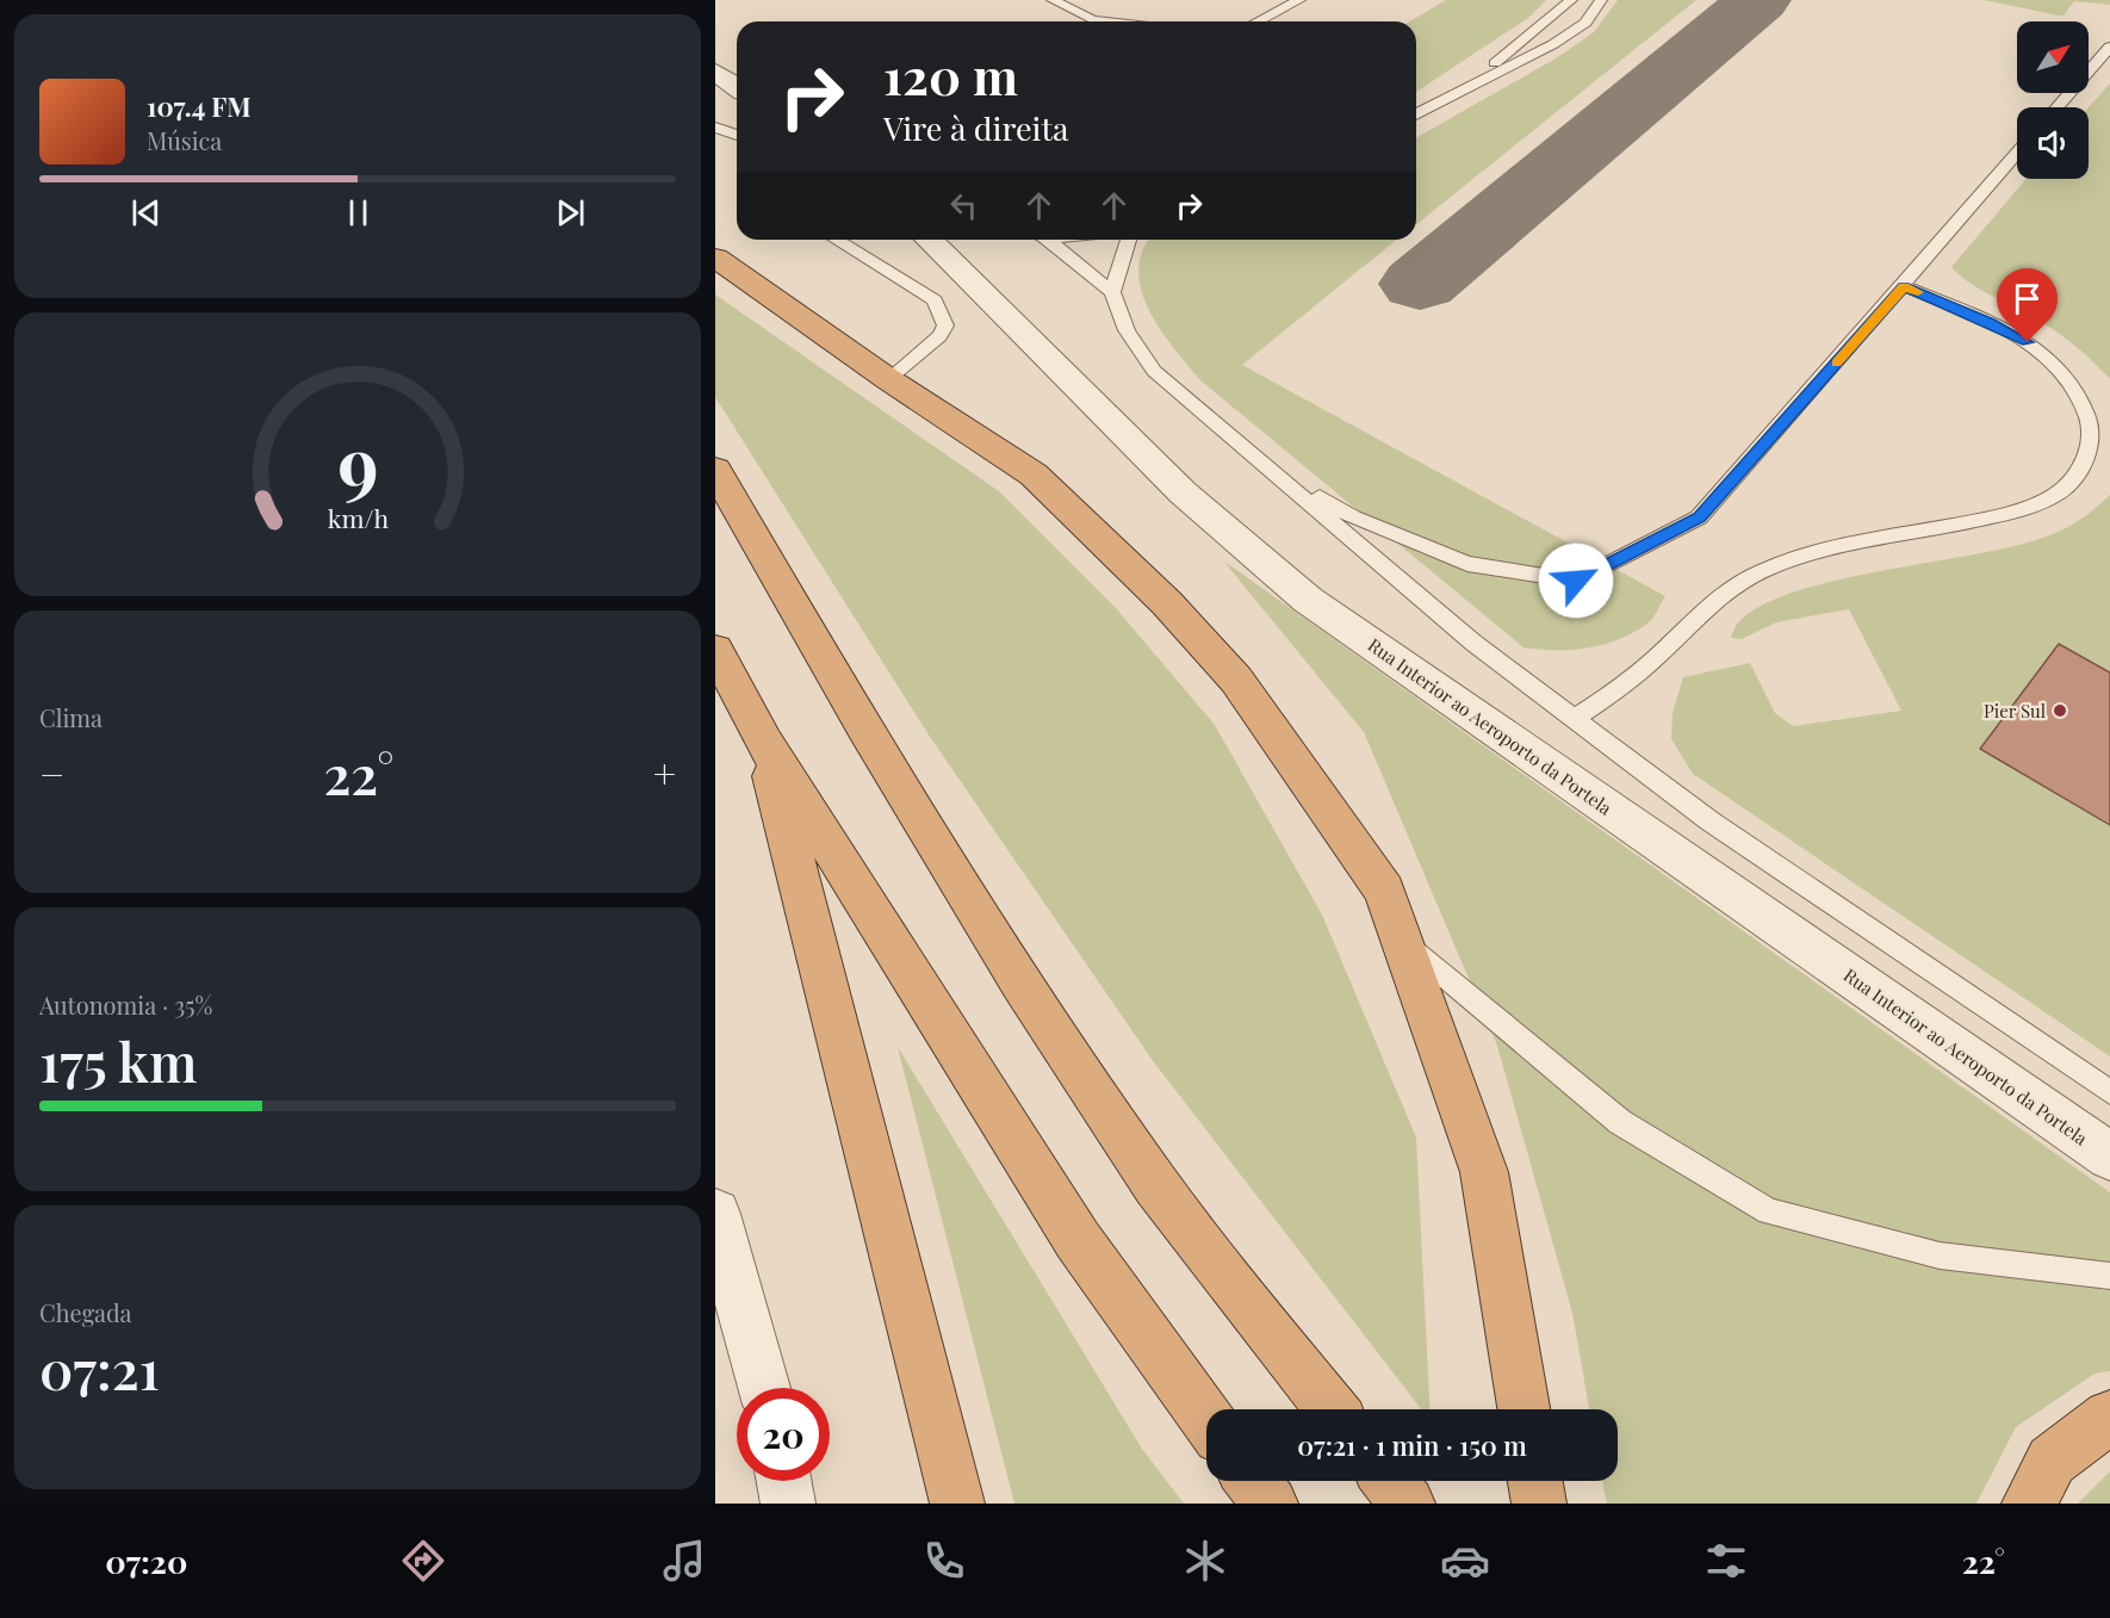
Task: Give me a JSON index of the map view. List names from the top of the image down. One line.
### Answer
{"streets":{"street":["Rua Interior ao Aeroporto da Portela"]},"places":["Pier Sul"],"north":"top right","page":{"turn":["120 m","Vire à direita"],"song":["107.4 FM","Música"],"tile":["Clima",["Autonomia · 35%","175 km"],["Chegada","07:21"]],"heat":["−","22°","+"],"limit":"20","trip":"07:21 · 1 min · 150 m","tabs":["07:20","22°"],"gauge":["9","km/h"]}}
